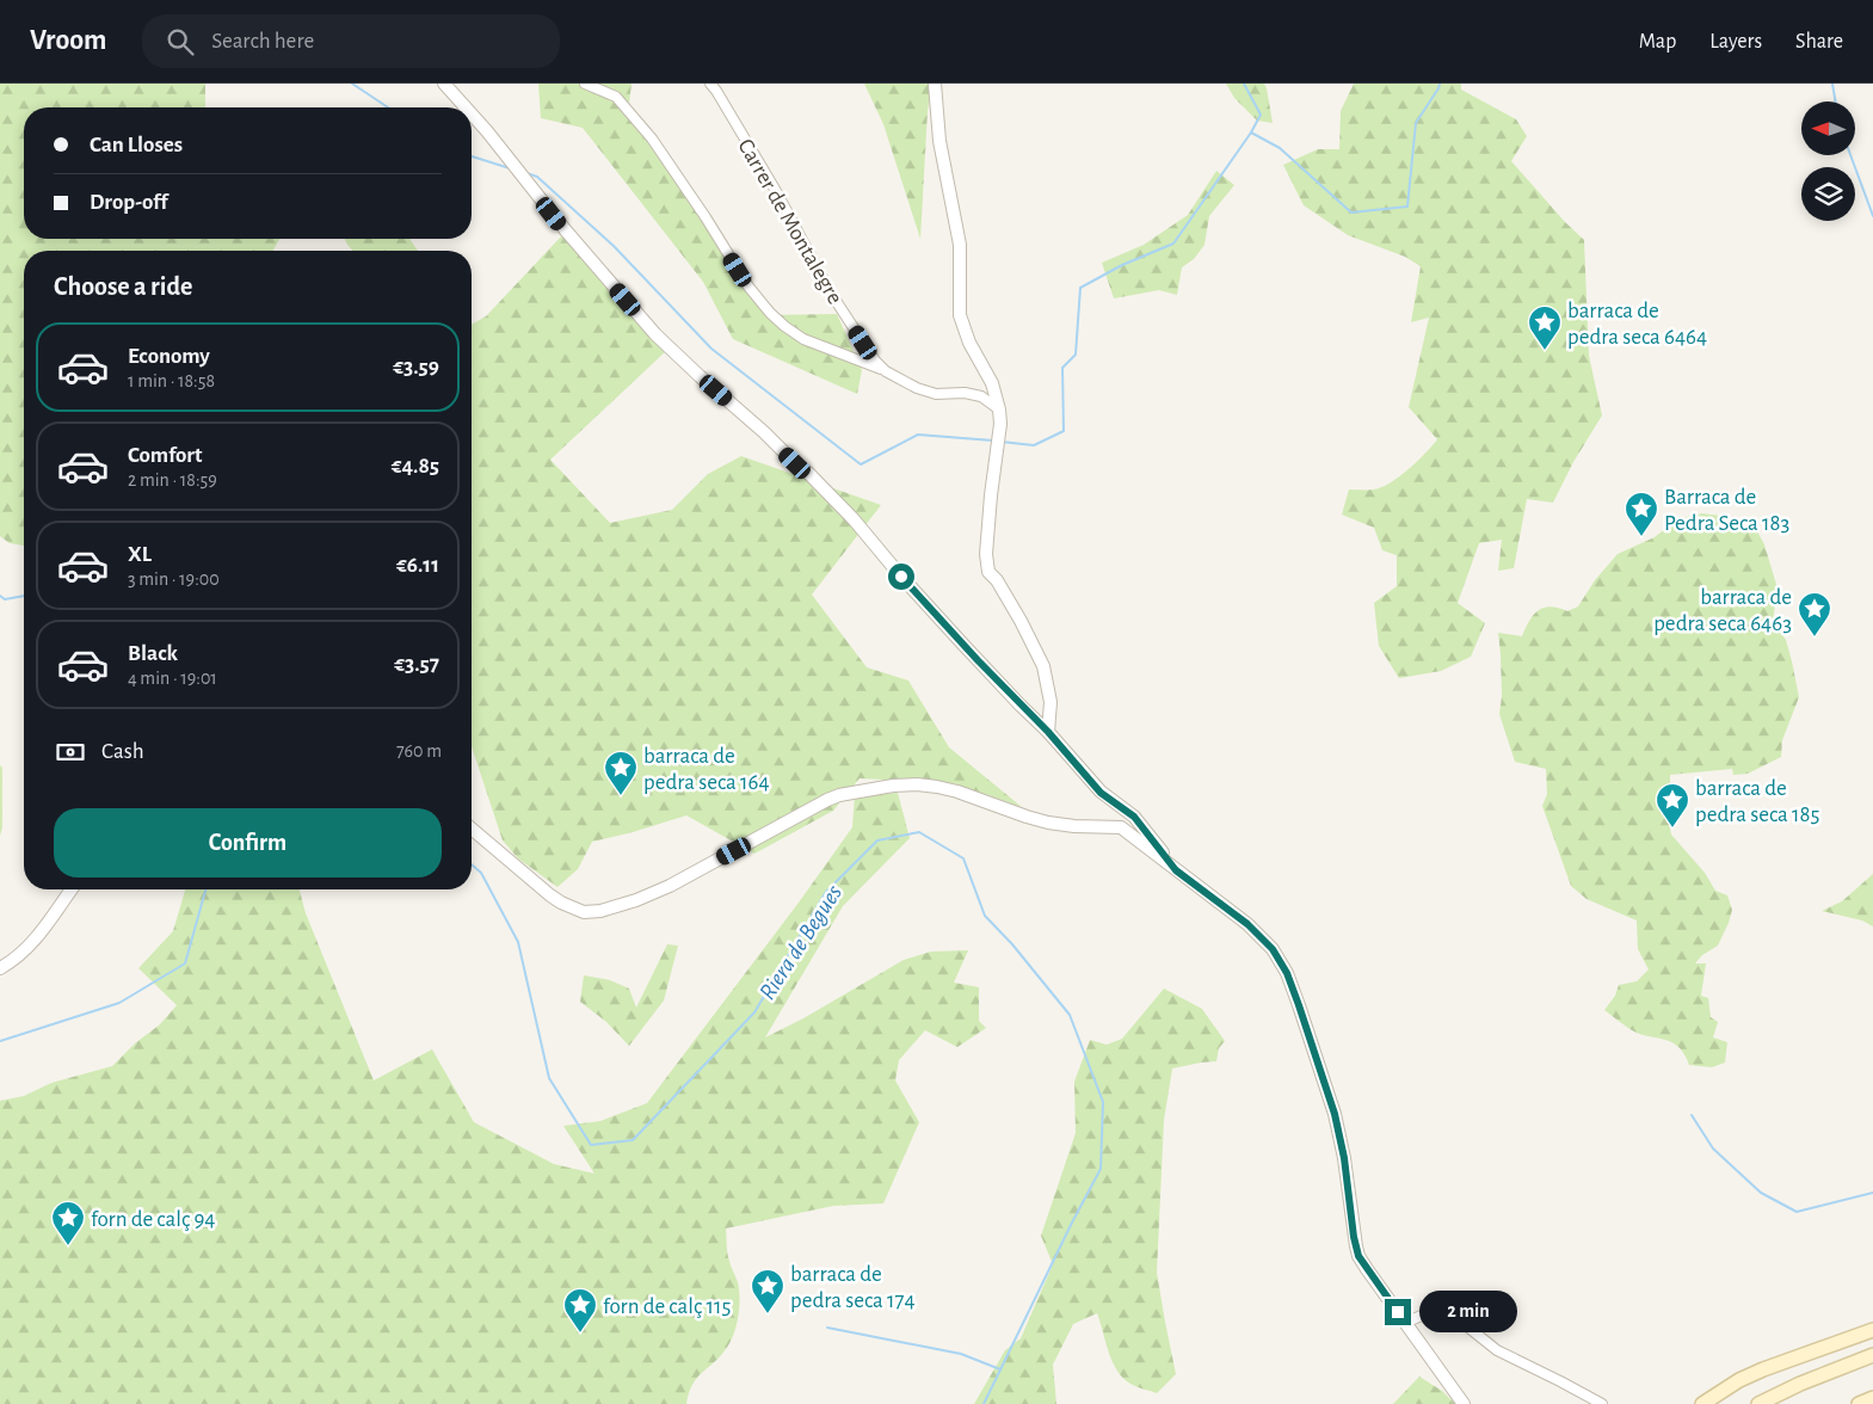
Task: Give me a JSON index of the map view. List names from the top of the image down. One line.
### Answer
{"streets":{"street":["Carrer de Montalegre"]},"water":["Riera de Begues"],"places":{"place":["barraca de pedra seca 6464","Barraca de Pedra Seca 183","barraca de pedra seca 6463","barraca de pedra seca 164","barraca de pedra seca 185","forn de calç 94","barraca de pedra seca 174","forn de calç 115"]},"north":"left","page":{"header":"Vroom","search":"Search here","nav":["Map","Layers","Share"],"banner":["Can Lloses","Drop-off"],"heading":"Choose a ride","list":[{"name":"Economy","note":"1 min · 18:58","value":"€3.59"},{"name":"Comfort","note":"2 min · 18:59","value":"€4.85"},{"name":"XL","note":"3 min · 19:00","value":"€6.11"},{"name":"Black","note":"4 min · 19:01","value":"€3.57"}],"pay":["Cash","760 m"],"buttons":"Confirm","bubble":"2 min"}}
